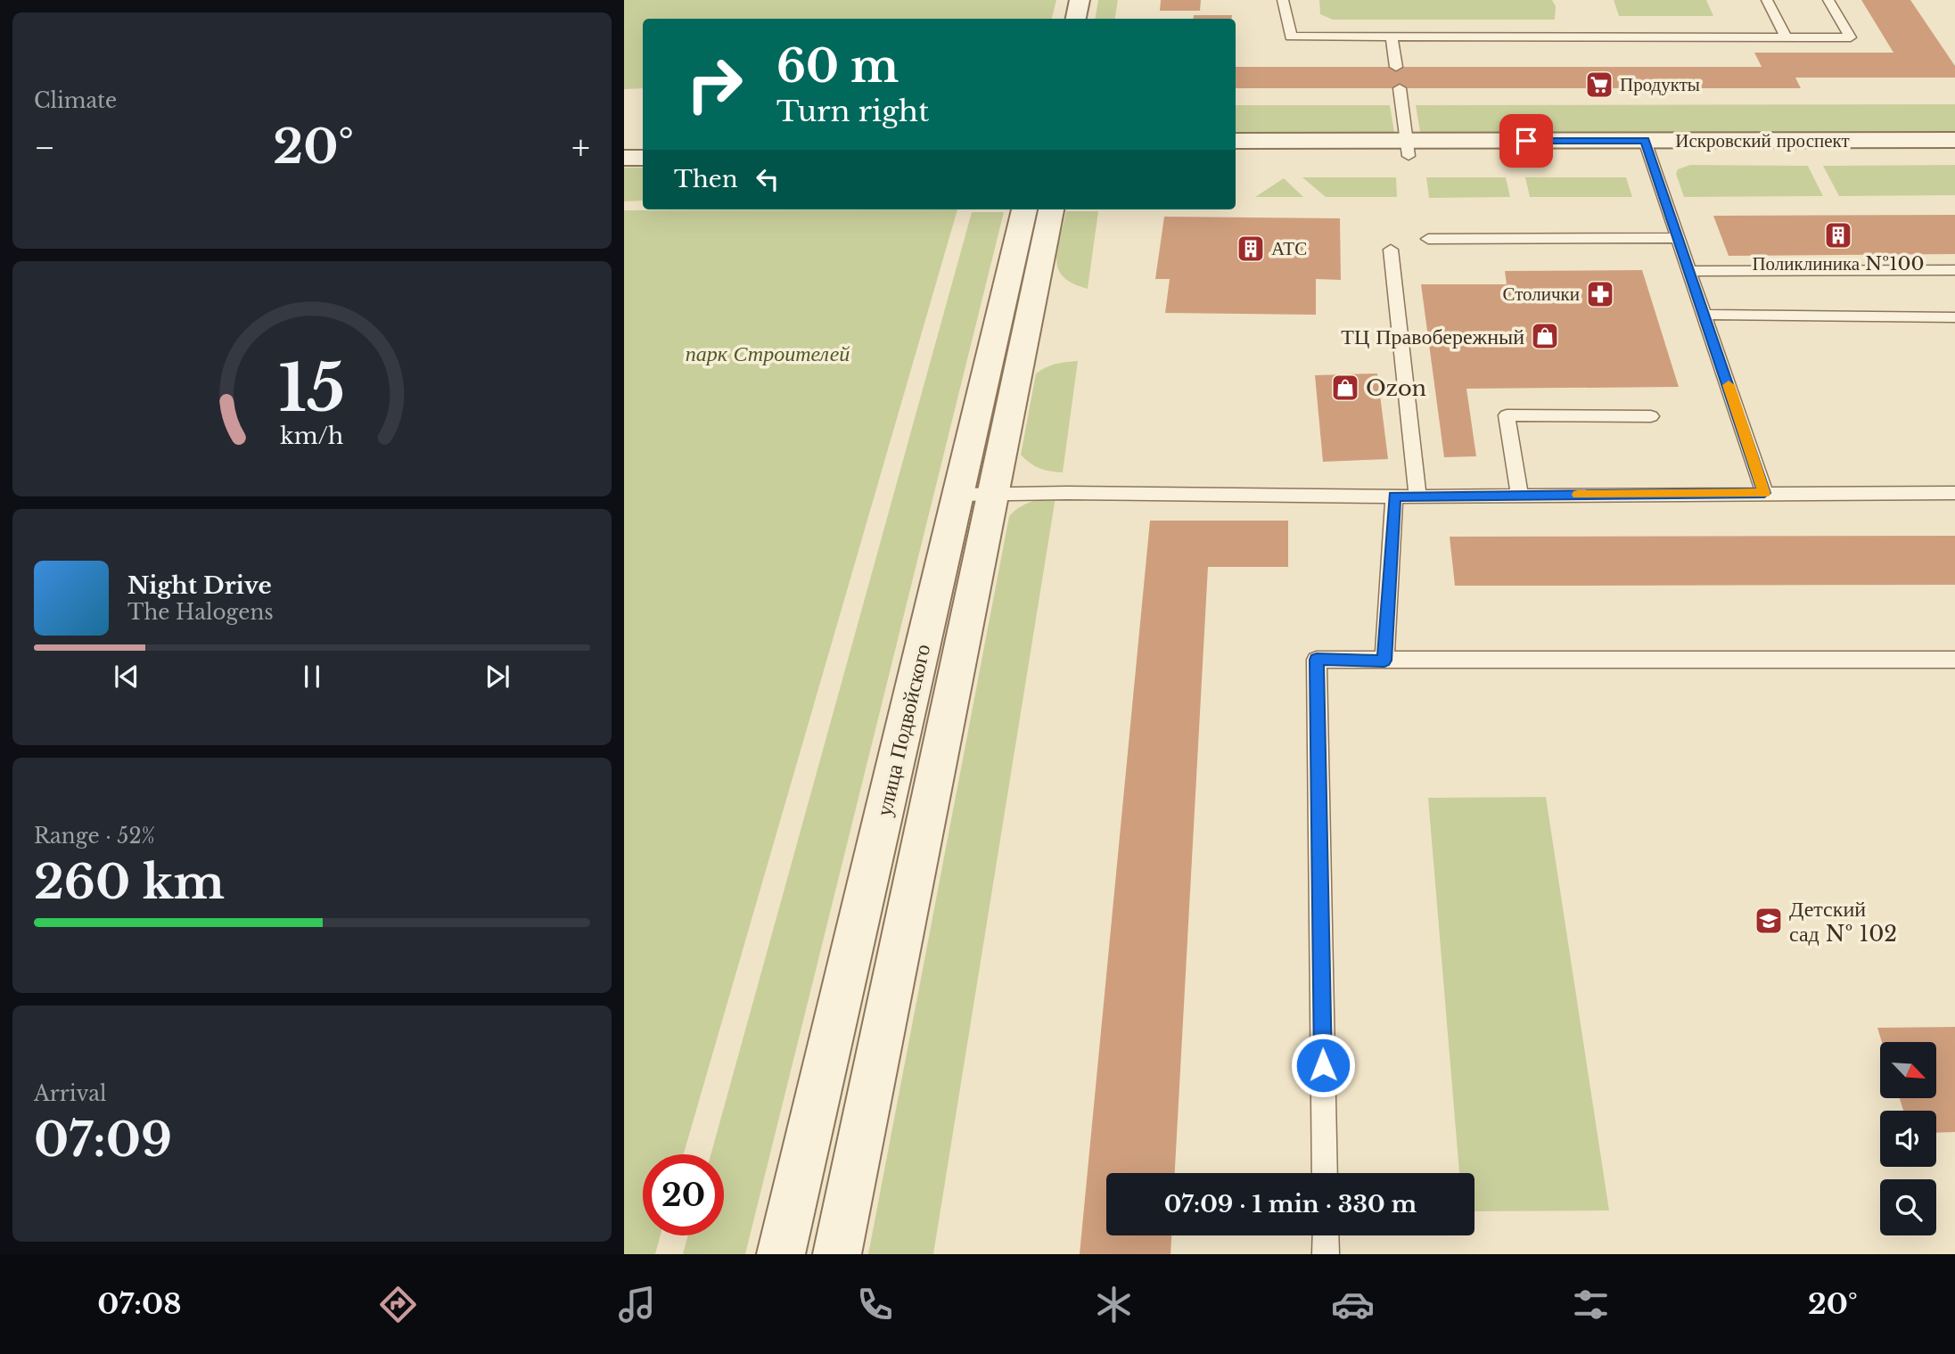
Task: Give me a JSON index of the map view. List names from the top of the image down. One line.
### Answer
{"streets":{"street":["Искровский проспект","улица Подвойского"]},"parks":["парк Строителей"],"places":{"supermarket":["Продукты"],"building":["Поликлиника №100","АТС"],"pharmacy":["Столички"],"shop":["ТЦ Правобережный","Ozon"],"school or university":["Детский сад № 102"]},"north":"bottom right","page":{"tile":["Climate",["Range · 52%","260 km"],["Arrival","07:09"]],"turn":["60 m","Turn right"],"heat":["−","20°","+"],"then":"Then","song":["Night Drive","The Halogens"],"limit":"20","trip":"07:09 · 1 min · 330 m","tabs":["07:08","20°"],"gauge":["15","km/h"]}}
